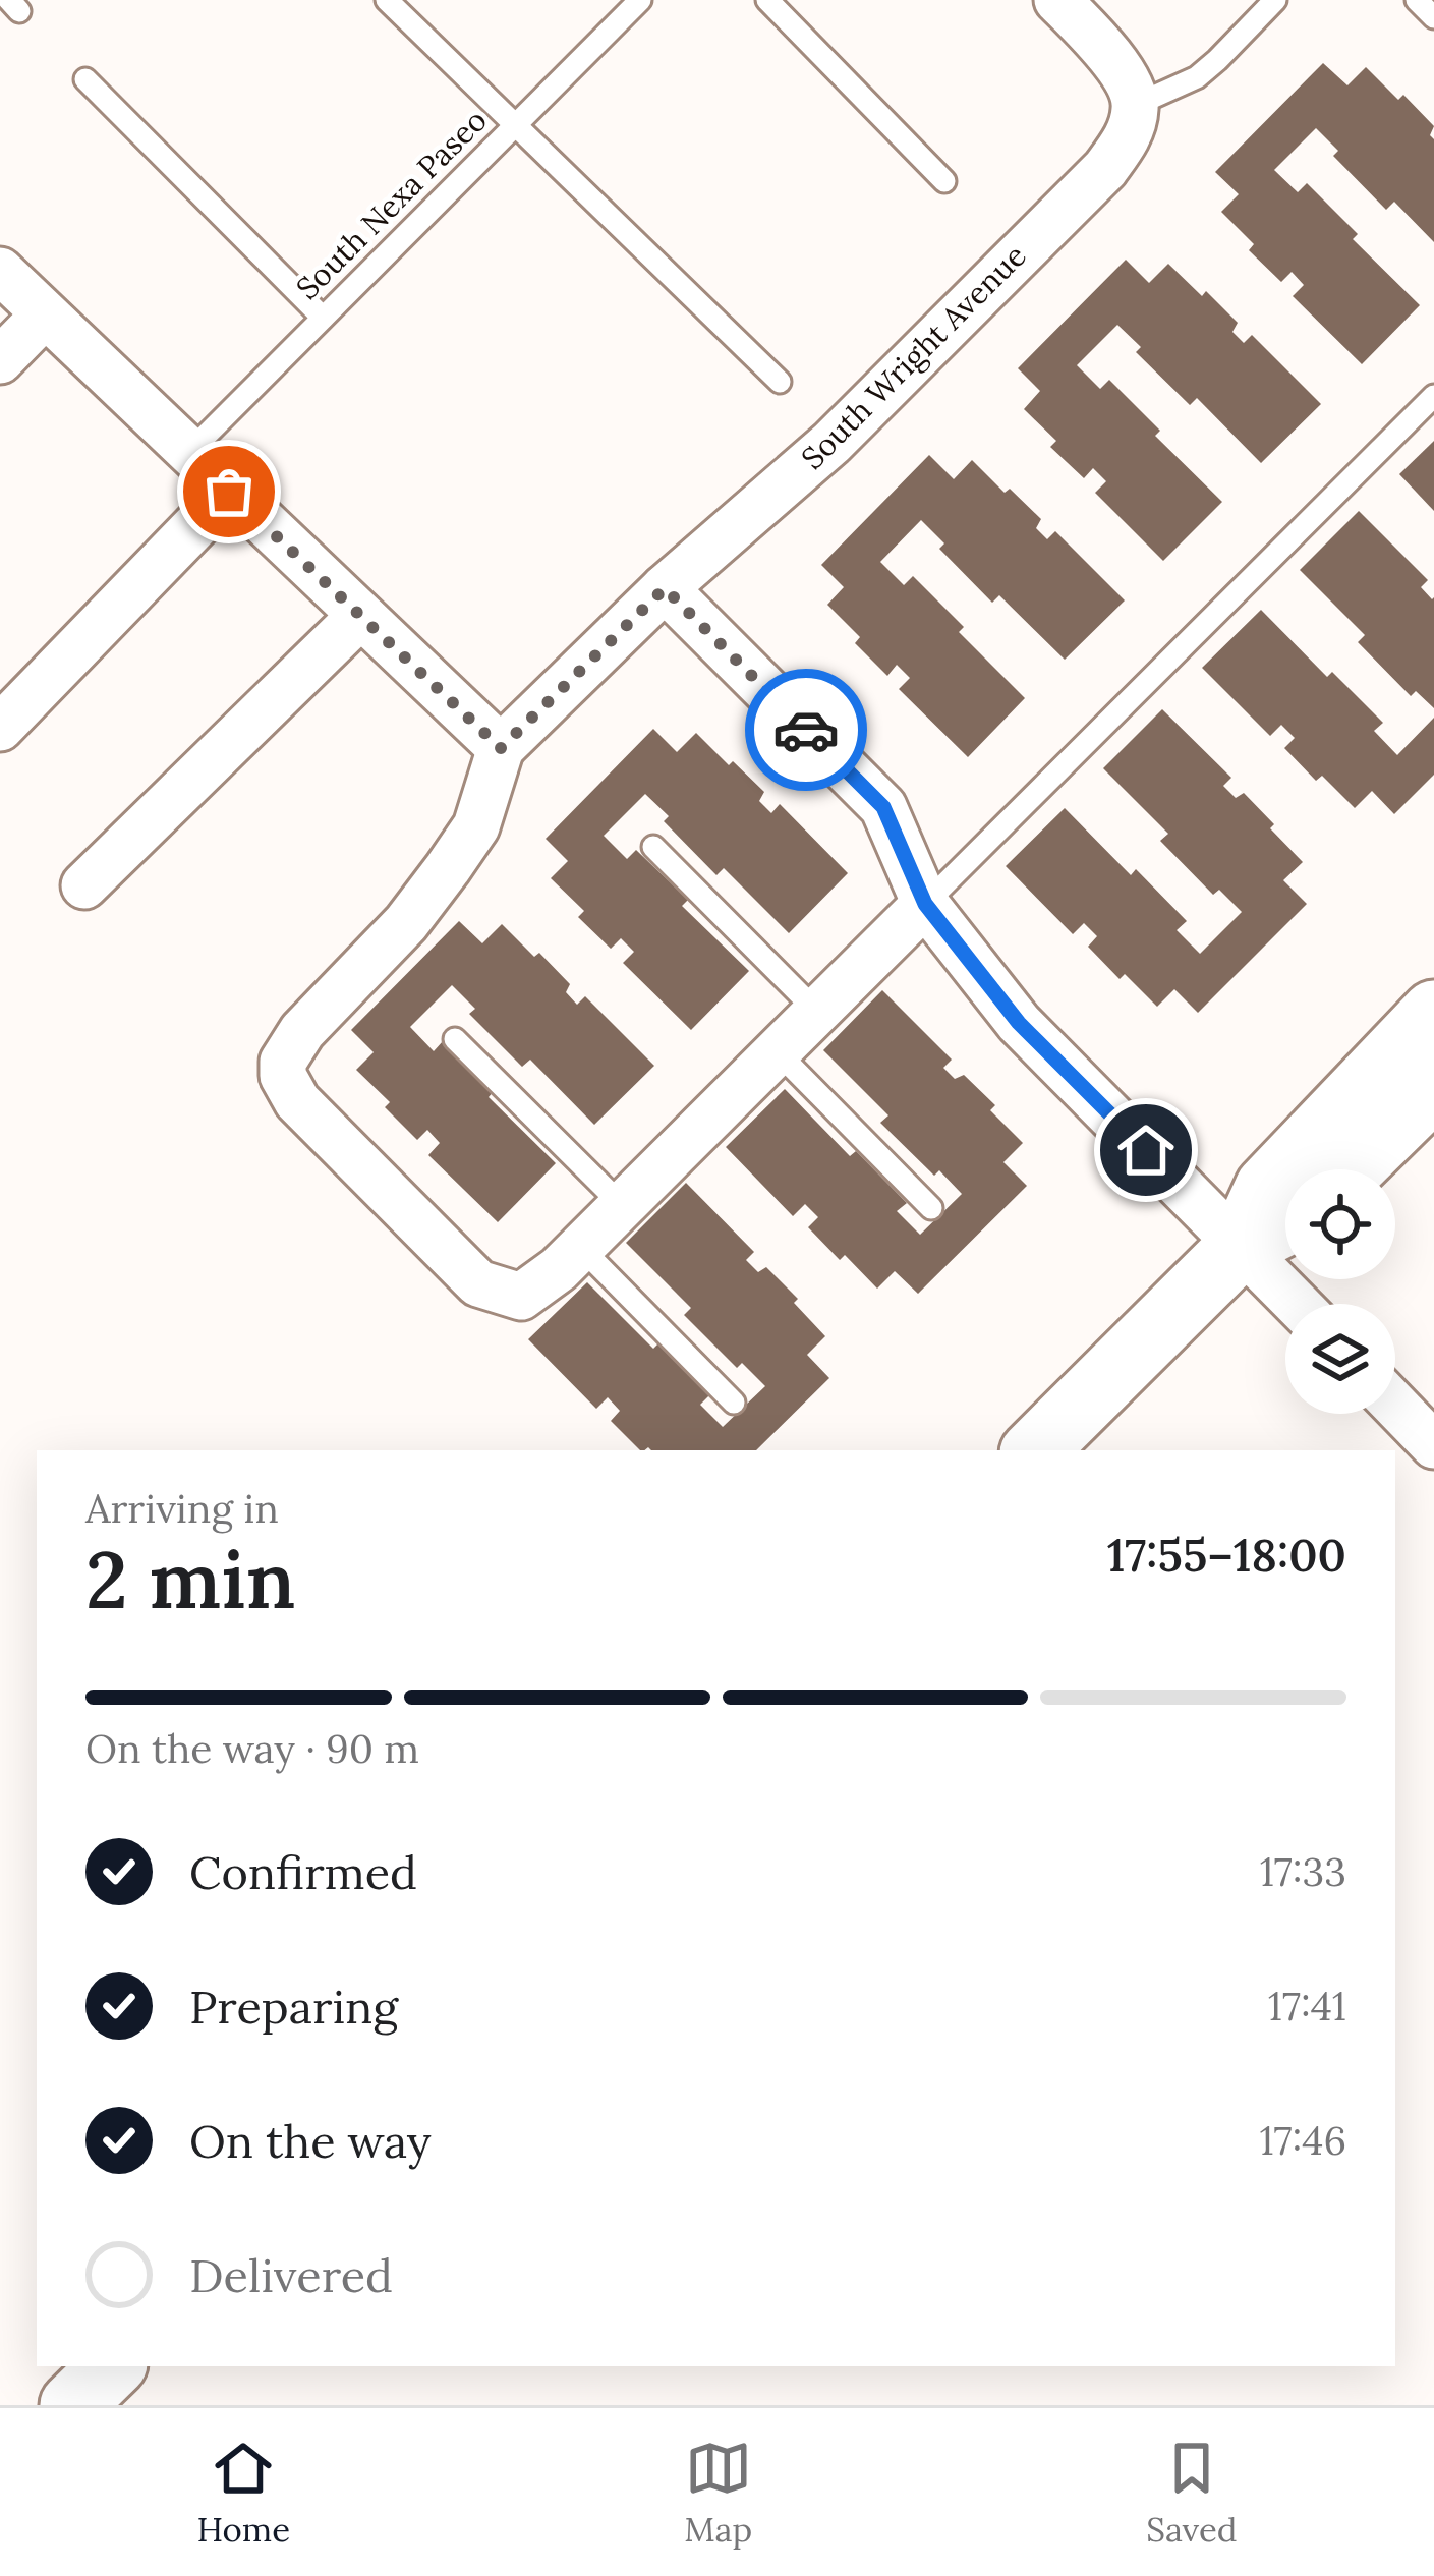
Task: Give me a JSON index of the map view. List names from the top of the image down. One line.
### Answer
{"streets":{"street":["South Wright Avenue"],"lane":["South Nexa Paseo"]},"page":{"heading":["2 min","Arriving in","17:55–18:00"],"bar":"On the way · 90 m","list":[["Confirmed","17:33"],["Preparing","17:41"],["On the way","17:46"],"Delivered"],"tabs":["Home","Map","Saved"]}}
